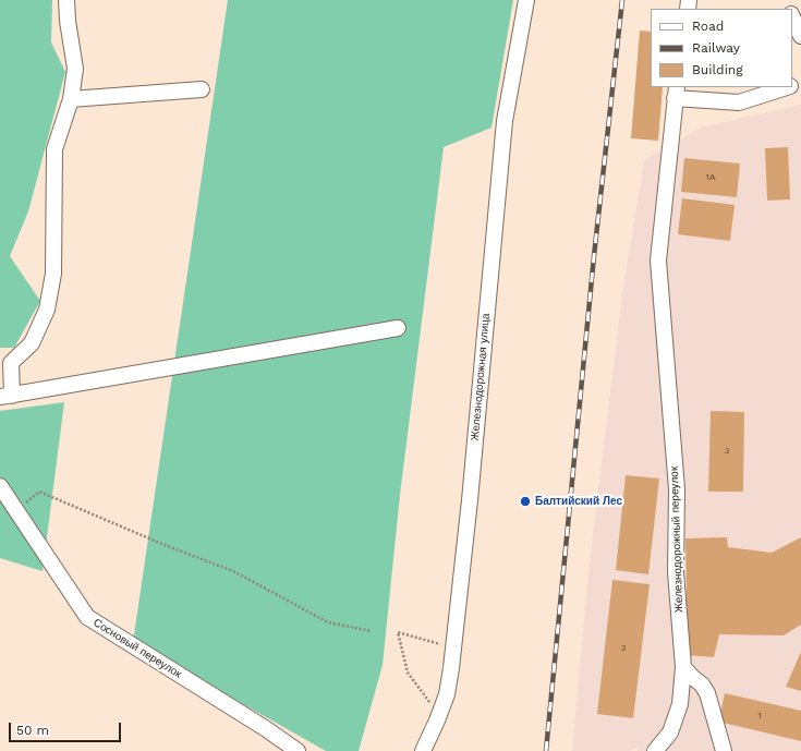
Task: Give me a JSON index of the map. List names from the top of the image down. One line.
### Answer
{"streets":{"street":["Железнодорожная улица","Железнодорожный переулок","Сосновый переулок"]},"places":["Балтийский Лес"],"house_numbers":["1А","3","3","1"],"legend":["Road","Railway","Building"],"scale_bar":"50 m"}
